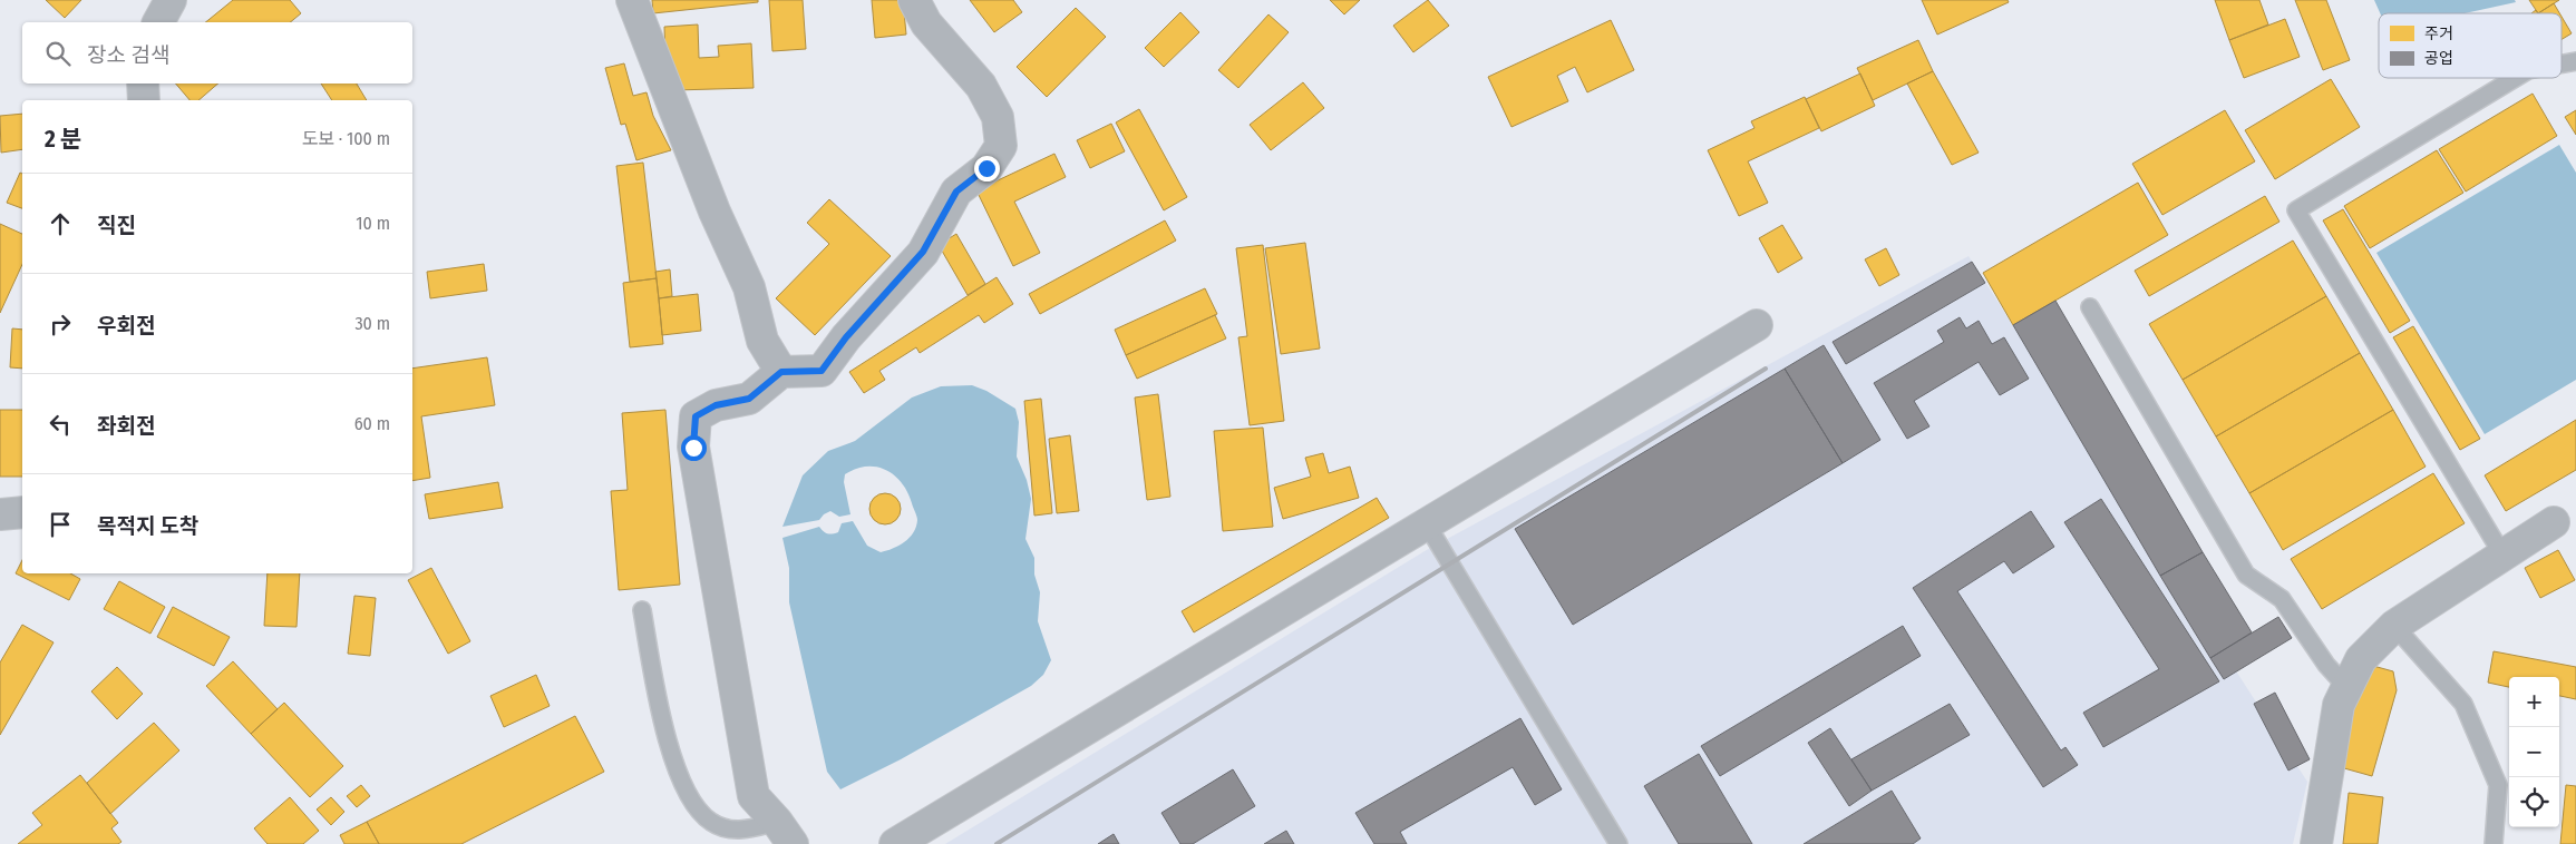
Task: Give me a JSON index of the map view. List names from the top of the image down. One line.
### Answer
{"legend":["주거","공업"],"page":{"search":"장소 검색","heading":["2 분","도보 · 100 m"],"list":[["직진","10 m"],["우회전","30 m"],["좌회전","60 m"],"목적지 도착"],"map_buttons":["+","−"]}}
